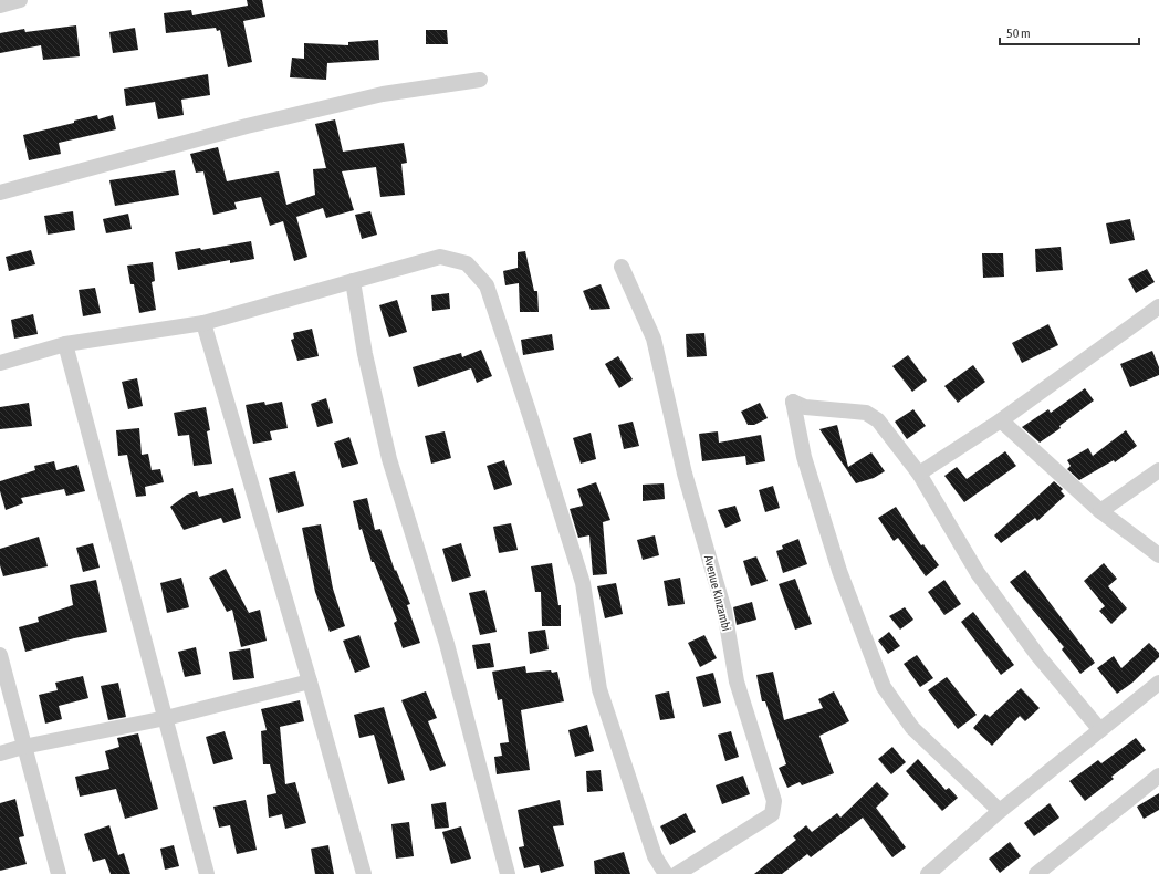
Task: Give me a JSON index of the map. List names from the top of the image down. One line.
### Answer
{"streets":{"street":["Avenue Kinzambi"]},"scale_bar":"50 m"}
